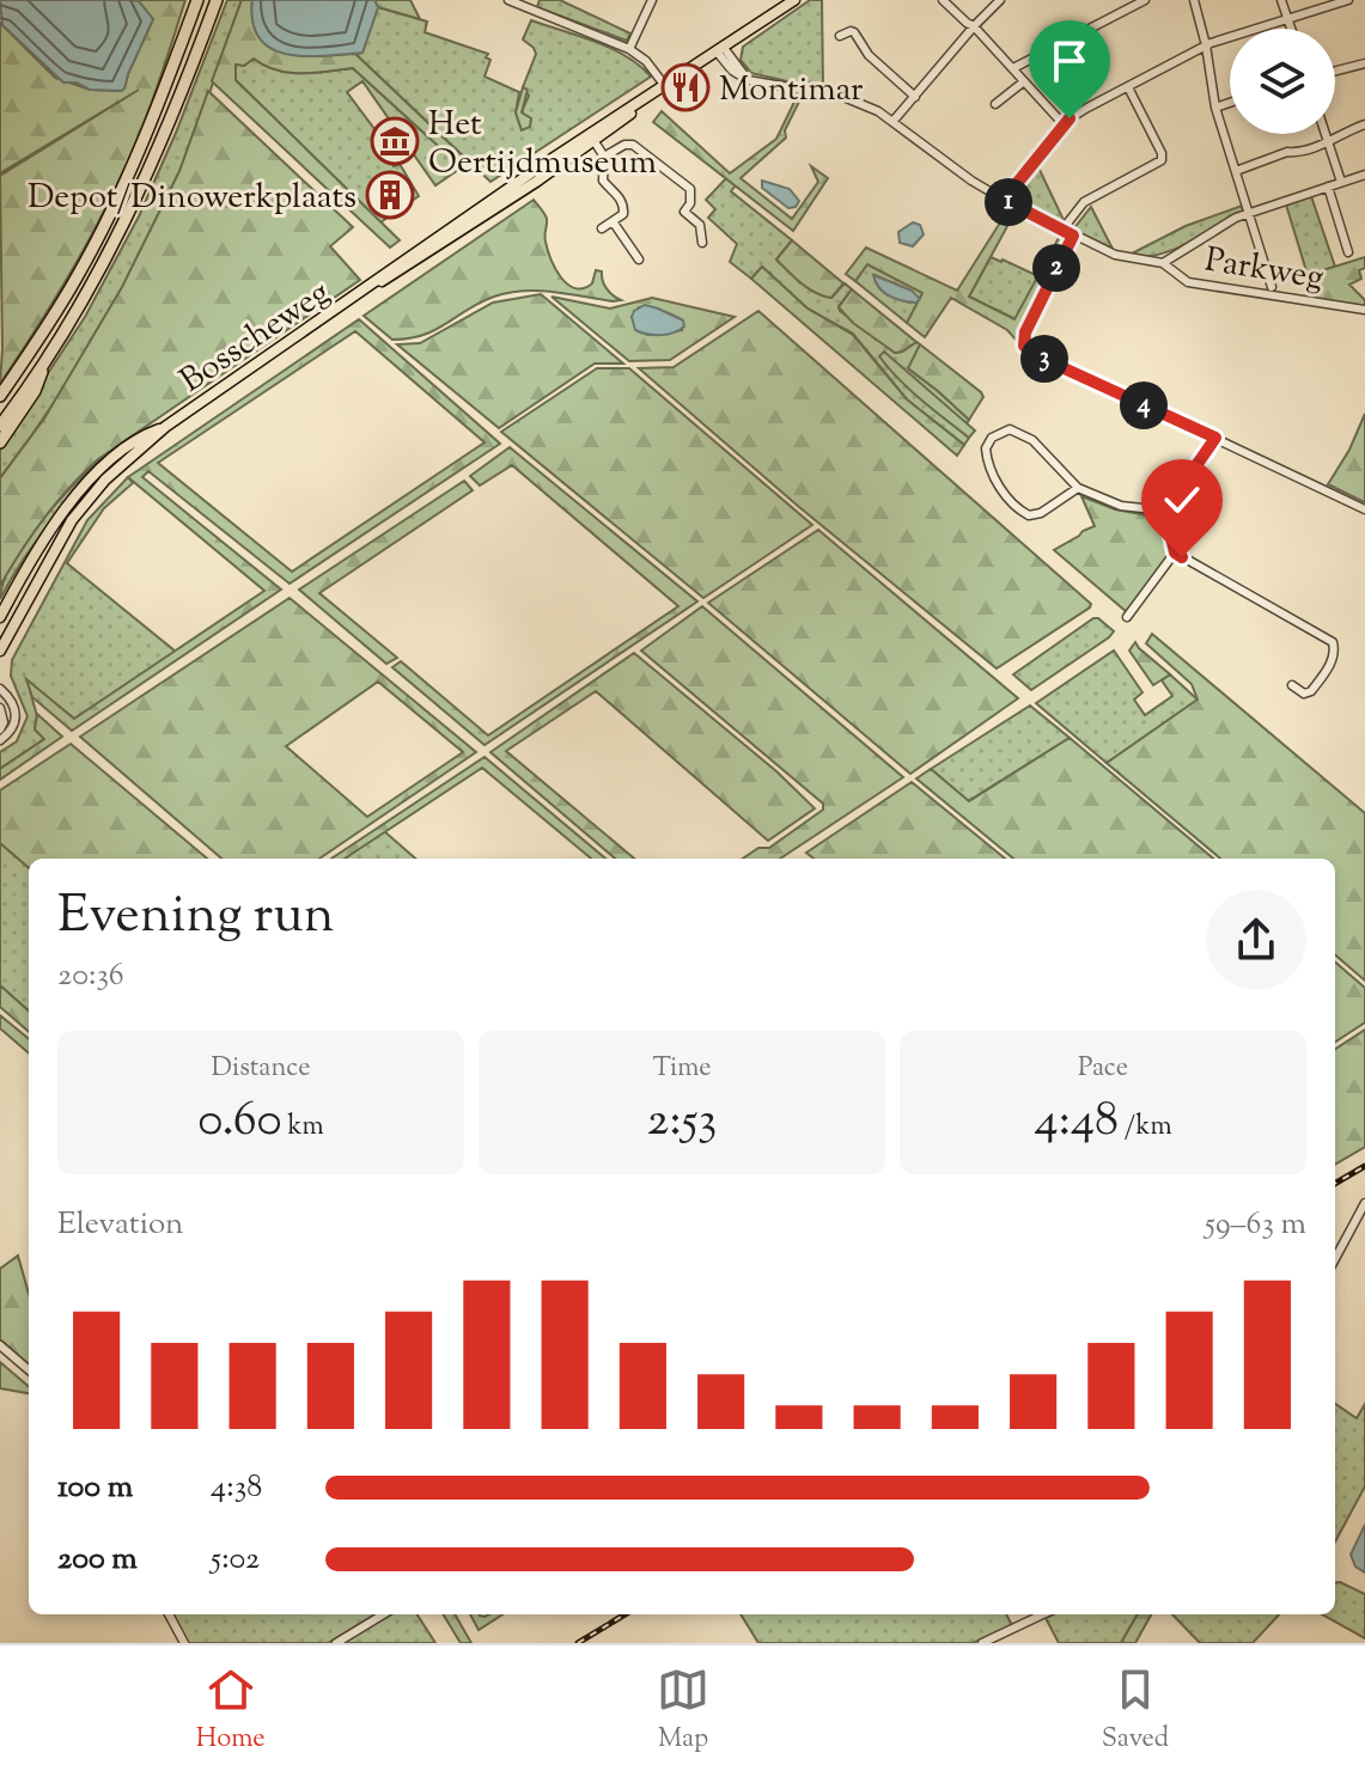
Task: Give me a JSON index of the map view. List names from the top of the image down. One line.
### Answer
{"streets":{"main road":["Bosscheweg"],"street":["Parkweg"]},"crossings":[["Parkweg","Bosscheweg"]],"places":{"restaurant":["Montimar"],"museum":["Het Oertijdmuseum"],"building":["Depot/Dinowerkplaats"]},"page":{"pins":["1","2","3","4"],"heading":["Evening run","20:36"],"stats":[["Distance","0.60 km"],["Time","2:53"],["Pace","4:48 /km"]],"chart":["Elevation","59–63 m"],"list":[{"name":"100 m","note":"4:38"},{"name":"200 m","note":"5:02"}],"tabs":["Home","Map","Saved"]}}
